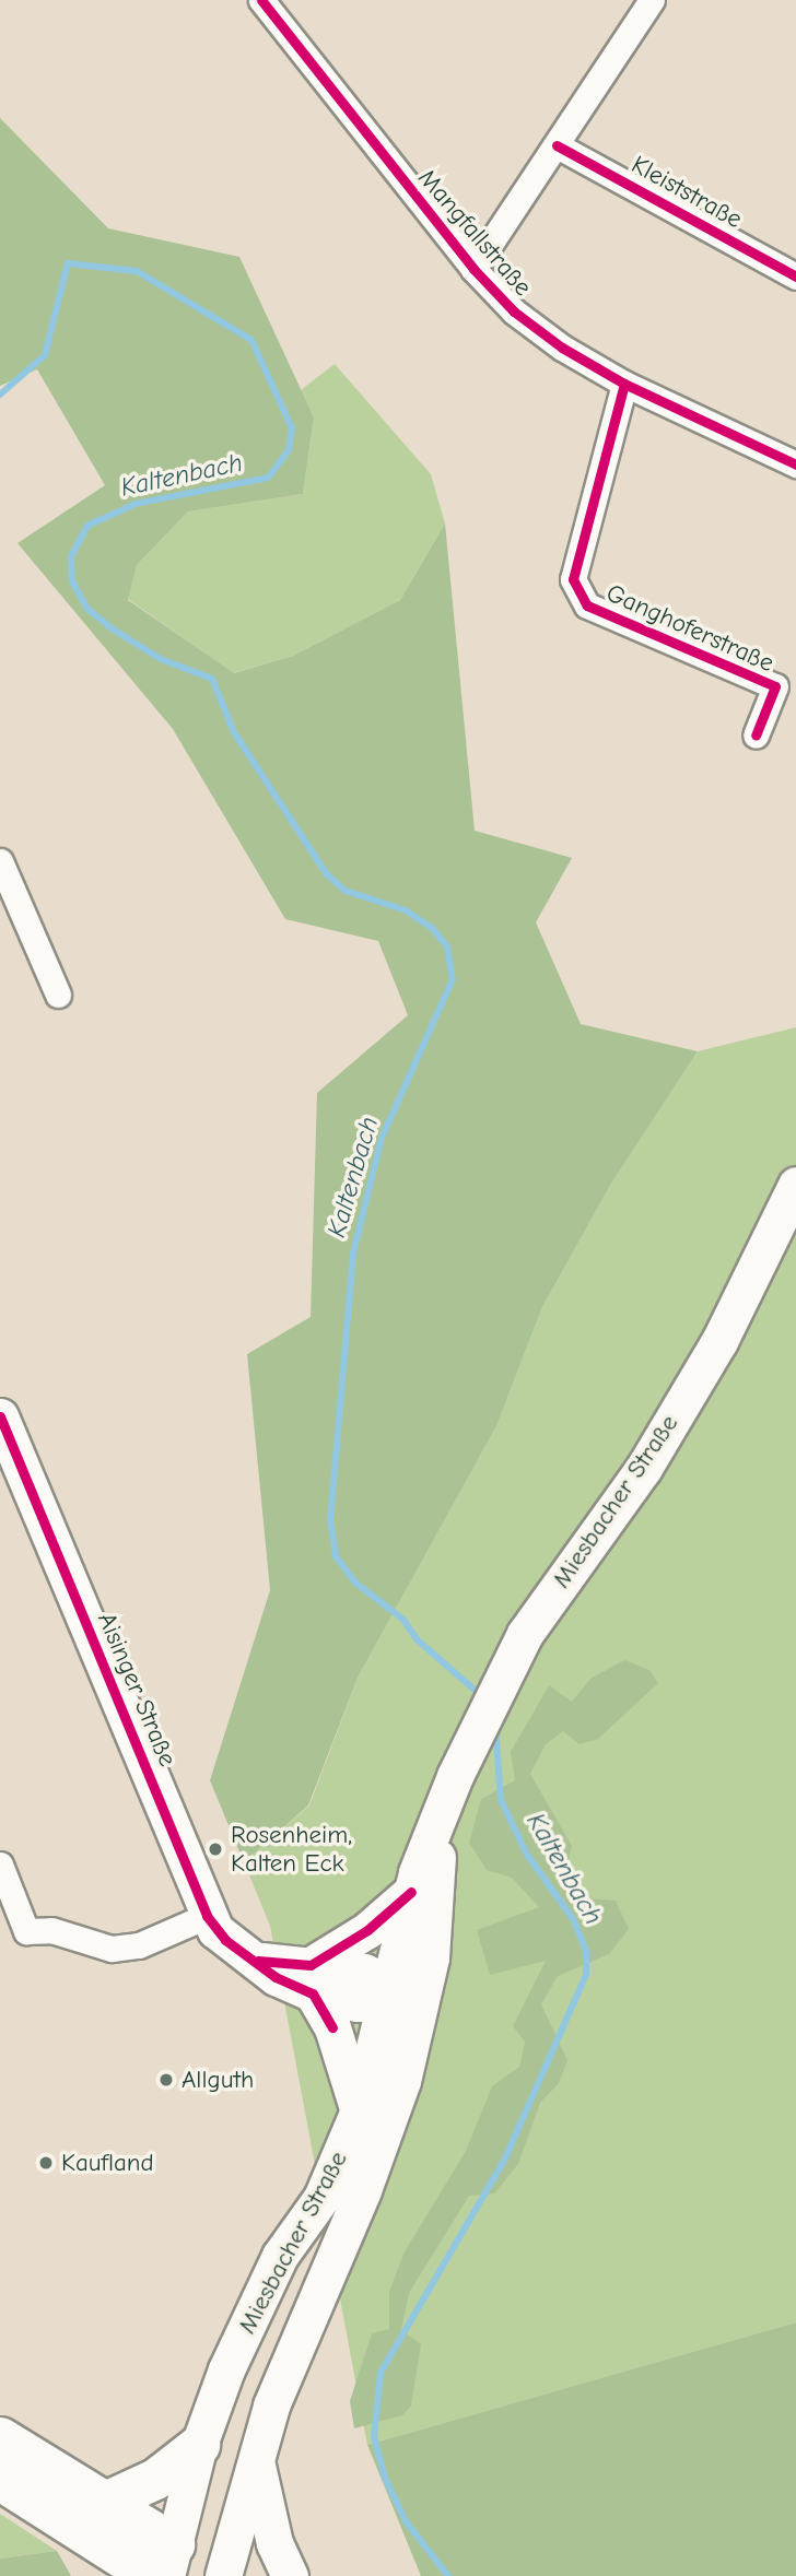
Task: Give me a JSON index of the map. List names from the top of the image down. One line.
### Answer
{"streets":{"main road":["Miesbacher Straße","Aisinger Straße"],"street":["Kleiststraße","Mangfallstraße","Ganghoferstraße"]},"crossings":[["Mangfallstraße","Ganghoferstraße"],["Miesbacher Straße","Aisinger Straße"]],"water":["Kaltenbach"],"places":["Rosenheim, Kalten Eck","Allguth","Kaufland"]}
